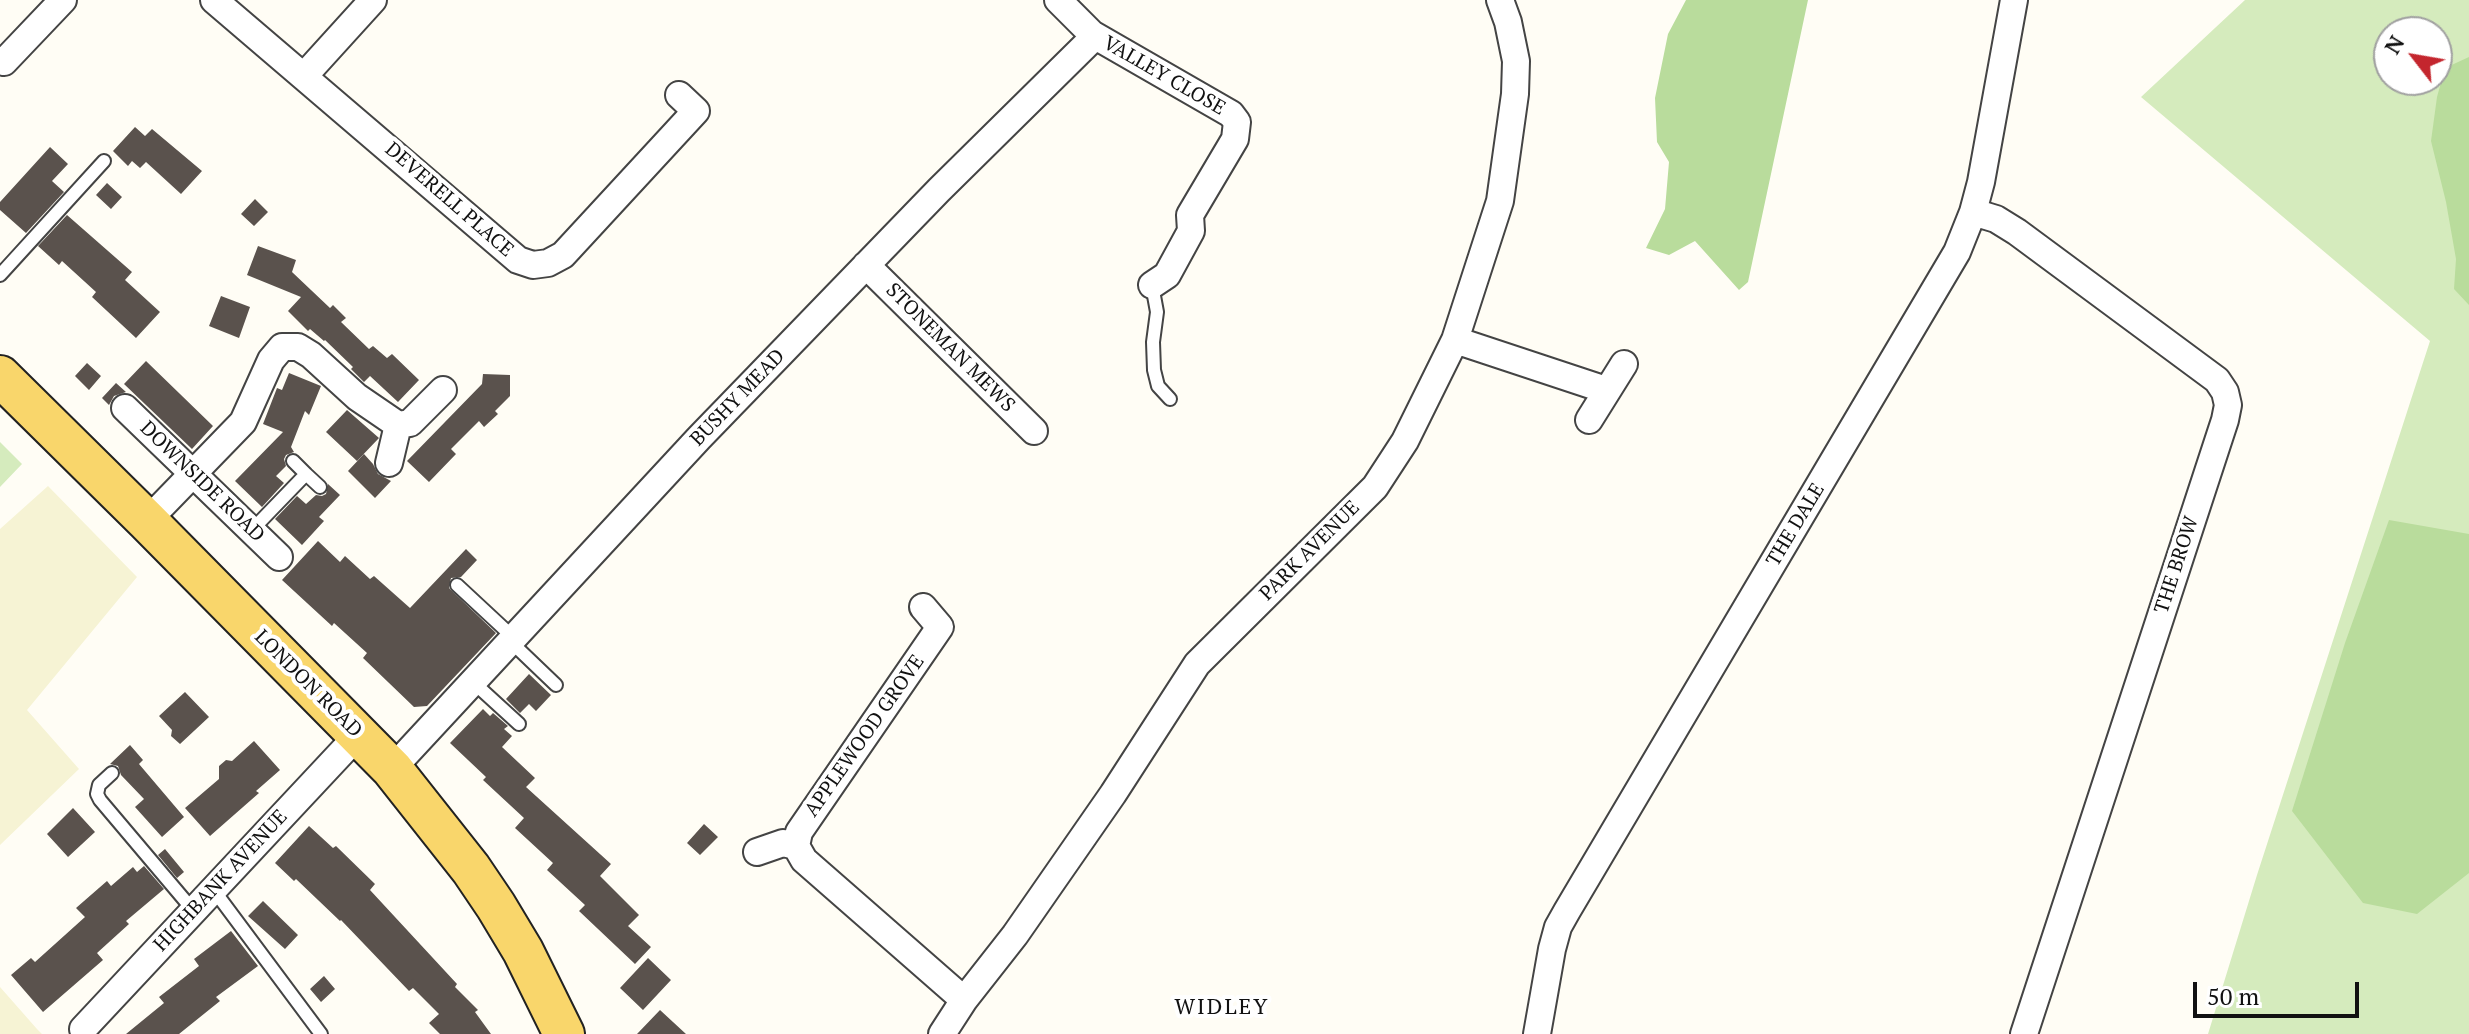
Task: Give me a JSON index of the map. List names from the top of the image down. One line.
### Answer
{"streets":{"main road":["LONDON ROAD"],"street":["VALLEY CLOSE","DEVERELL PLACE","STONEMAN MEWS","BUSHY MEAD","DOWNSIDE ROAD","THE DALE","PARK AVENUE","THE BROW","APPLEWOOD GROVE","HIGHBANK AVENUE"]},"crossings":[["VALLEY CLOSE","BUSHY MEAD"],["STONEMAN MEWS","BUSHY MEAD"],["BUSHY MEAD","LONDON ROAD"],["THE DALE","THE BROW"],["LONDON ROAD","HIGHBANK AVENUE"]],"districts":["WIDLEY"],"scale_bar":"50 m","north":"top left"}
